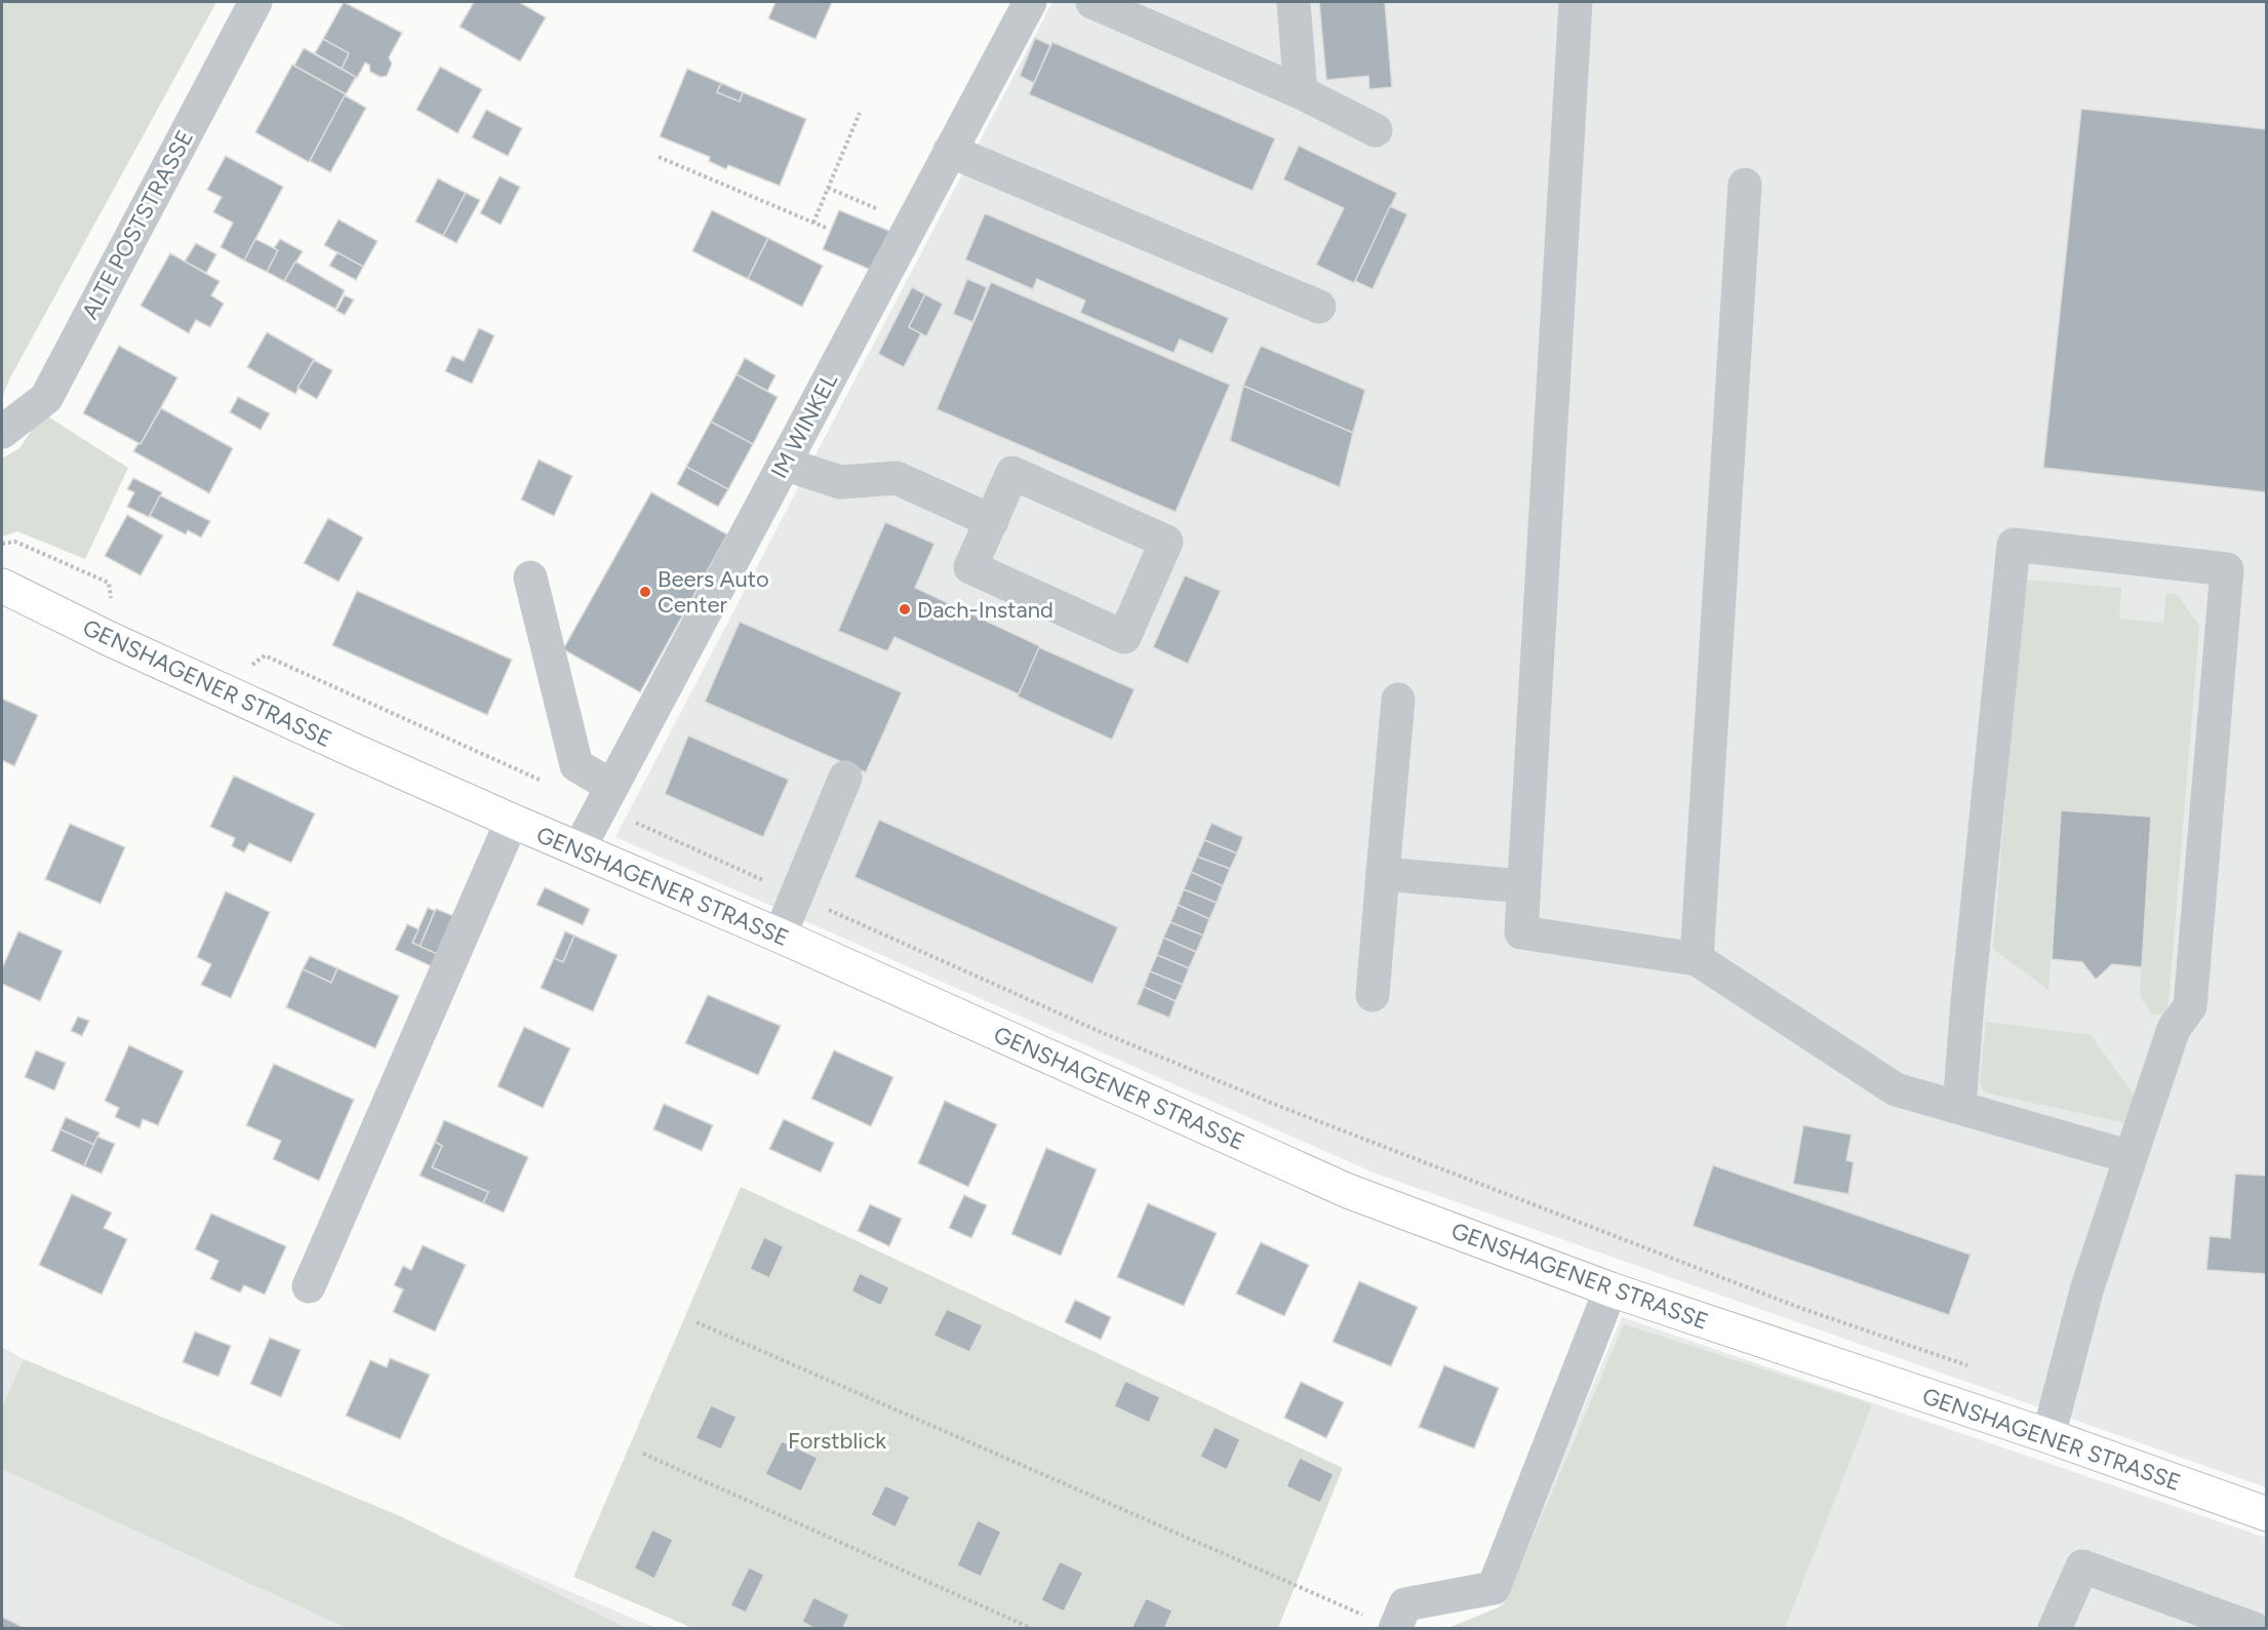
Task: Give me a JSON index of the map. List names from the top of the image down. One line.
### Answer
{"streets":{"main road":["GENSHAGENER STRASSE"],"street":["ALTE POSTSTRASSE","IM WINKEL"]},"crossings":[["IM WINKEL","GENSHAGENER STRASSE"]],"parks":["Forstblick"],"places":["Beers Auto Center","Dach-Instand"]}
